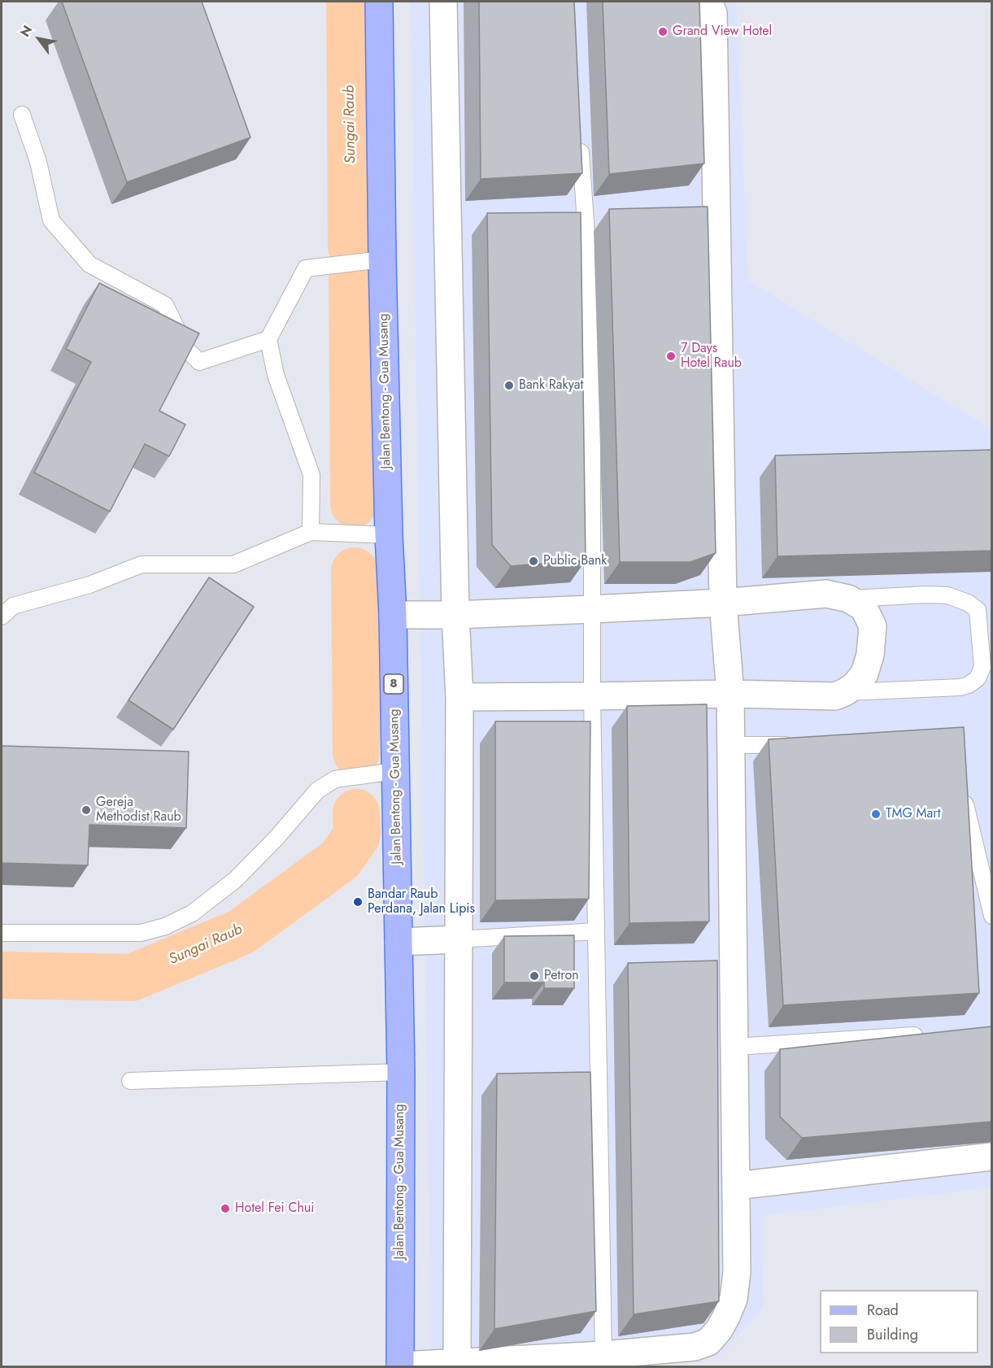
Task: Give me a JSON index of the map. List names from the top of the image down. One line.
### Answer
{"streets":{"main road":["Jalan Bentong - Gua Musang","8"]},"water":["Sungai Raub"],"places":["Grand View Hotel","7 Days Hotel Raub","Bank Rakyat","Public Bank","Gereja Methodist Raub","TMG Mart","Bandar Raub Perdana, Jalan Lipis","Petron","Hotel Fei Chui"],"legend":["Road","Building"],"north":"top left"}
